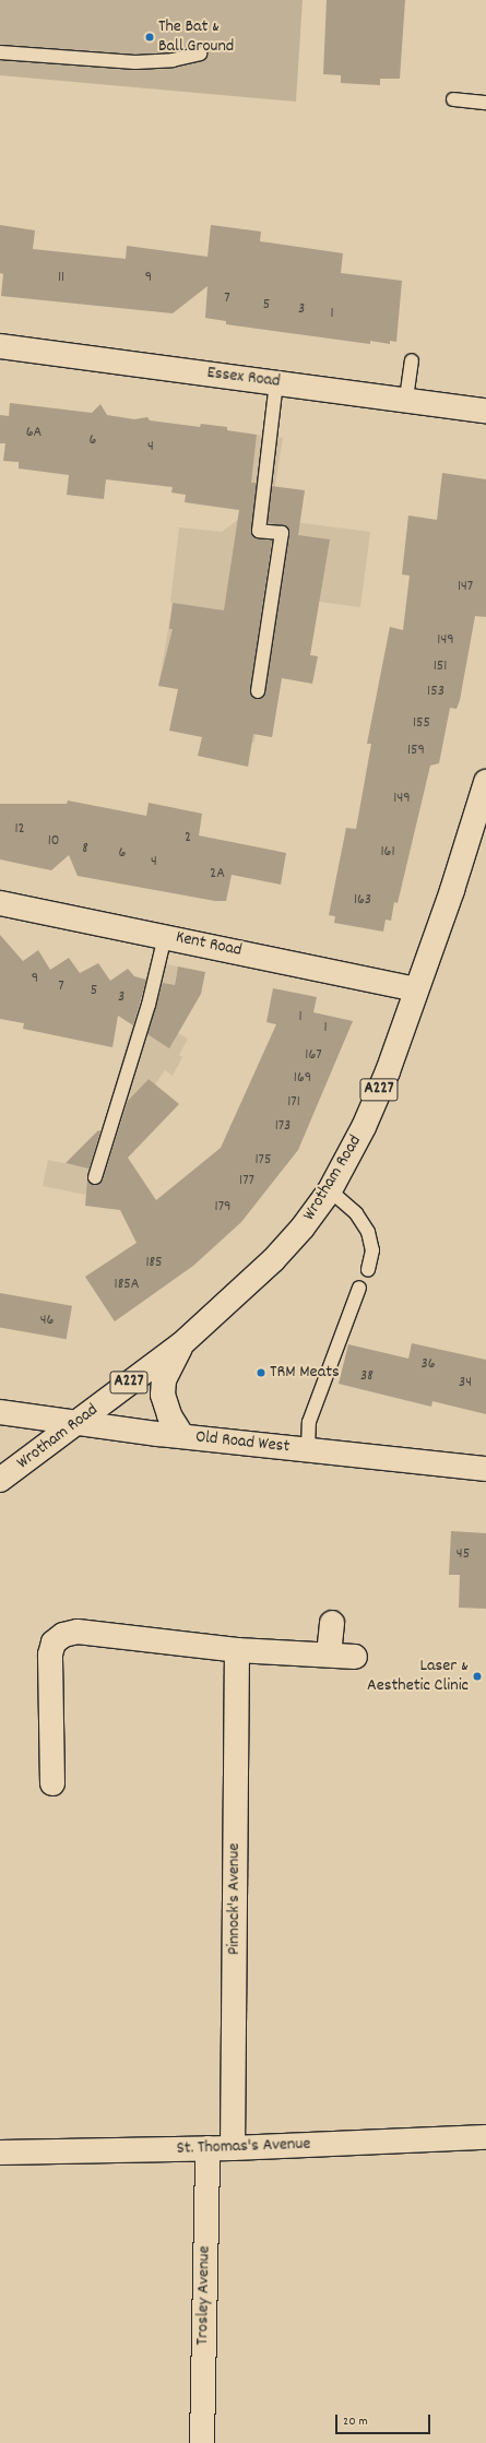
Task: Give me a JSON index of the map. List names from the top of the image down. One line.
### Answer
{"streets":{"street":["Essex Road","Kent Road","A227","Wrotham Road","Old Road West","Pinnock's Avenue","St. Thomas's Avenue","Trosley Avenue"]},"crossings":[["Kent Road","Wrotham Road"],["A227","Wrotham Road"],["A227","Old Road West"],["Wrotham Road","Old Road West"],["Pinnock's Avenue","St. Thomas's Avenue"],["St. Thomas's Avenue","Trosley Avenue"]],"places":["The Bat & Ball Ground","TRM Meats","Laser & Aesthetic Clinic"],"house_numbers":["11","9","7","5","3","1","6A","6","4","147","149","151","153","155","159","149","12","2","10","8","161","6","4","2A","163","9","7","5","3","1","1","167","169","171","173","175","177","179","185","185A","46","36","38","34","45"],"scale_bar":"20 m"}
